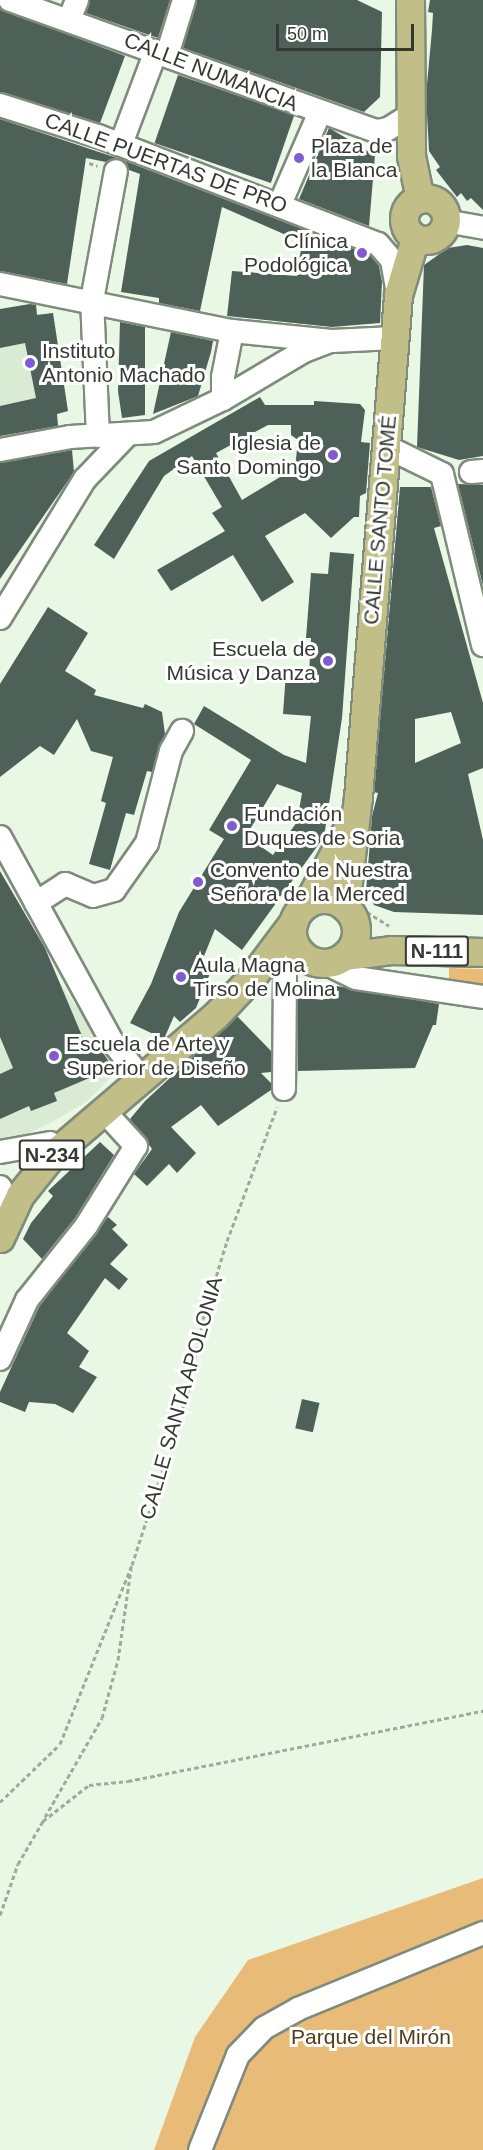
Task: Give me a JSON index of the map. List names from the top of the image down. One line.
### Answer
{"streets":{"main road":["CALLE SANTO TOMÉ","N-111","N-234"],"street":["CALLE NUMANCIA","CALLE PUERTAS DE PRO"],"path":["CALLE SANTA APOLONIA"]},"crossings":[["CALLE PUERTAS DE PRO","CALLE SANTO TOMÉ"],["CALLE SANTO TOMÉ","N-111"],["CALLE SANTO TOMÉ","N-234"],["N-111","N-234"]],"parks":["Parque del Mirón"],"places":["Plaza de la Blanca","Clínica Podológica","Instituto Antonio Machado","Iglesia de Santo Domingo","Escuela de Música y Danza","Fundación Duques de Soria","Convento de Nuestra Señora de la Merced","Aula Magna Tirso de Molina","Escuela de Arte y Superior de Diseño"],"scale_bar":"50 m"}
